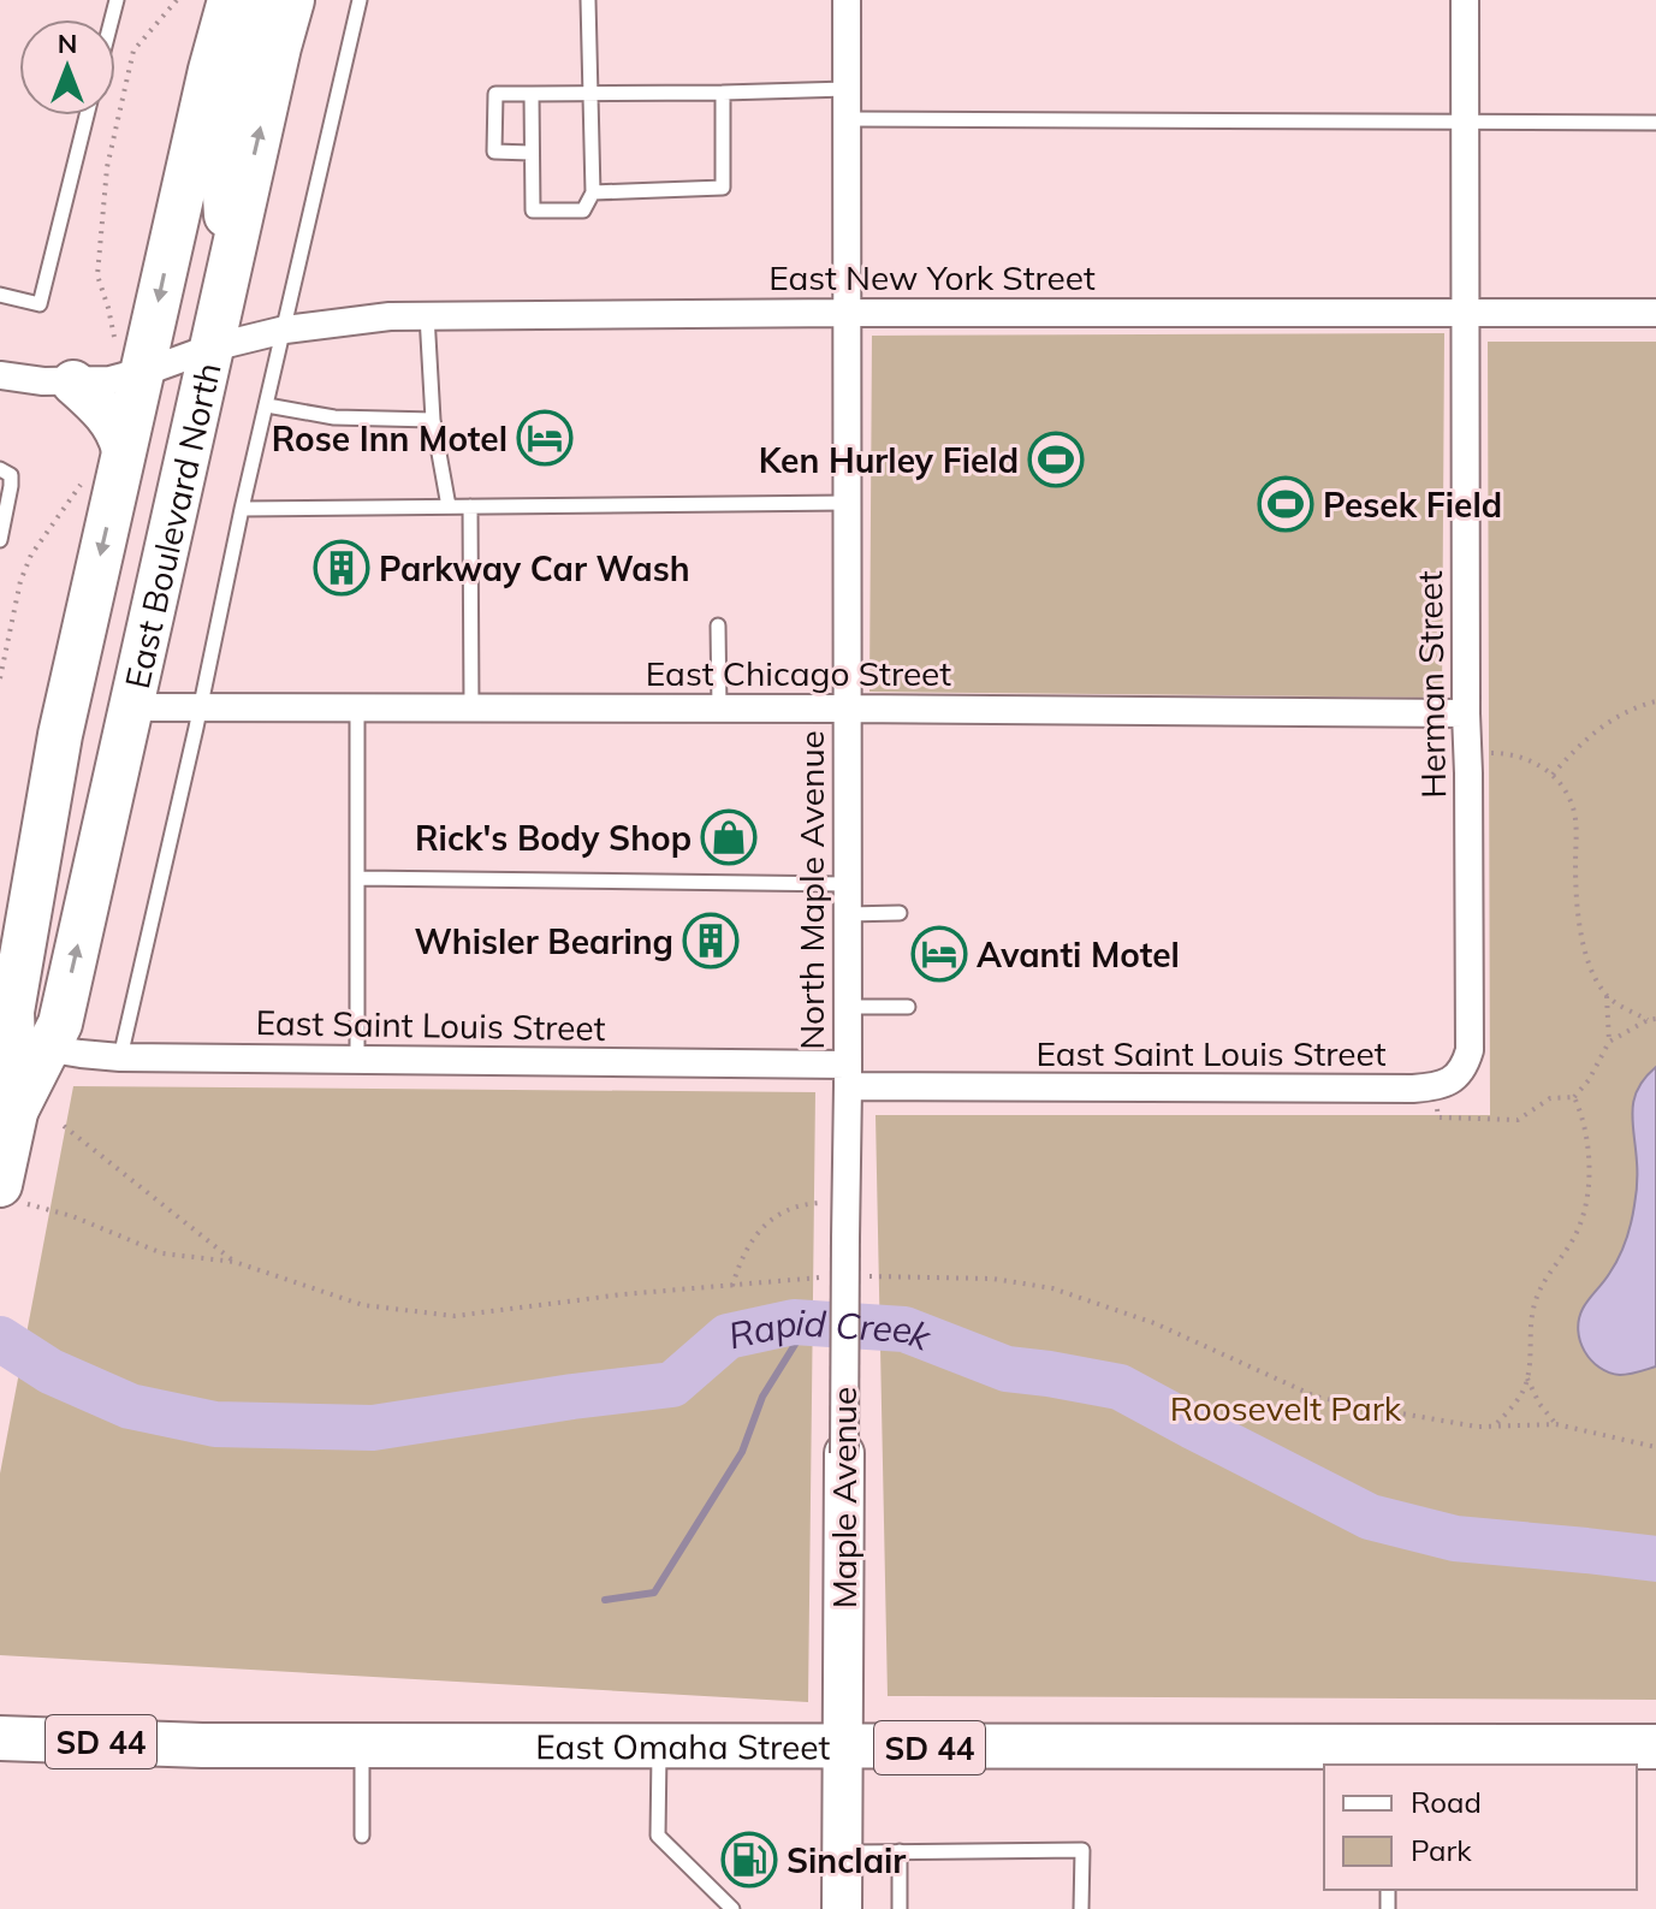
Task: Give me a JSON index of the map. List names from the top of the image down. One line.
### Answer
{"streets":{"main road":["East Boulevard North","SD 44","East Omaha Street"],"street":["East New York Street","East Chicago Street","Herman Street","North Maple Avenue","East Saint Louis Street","Maple Avenue"]},"crossings":[["East New York Street","East Boulevard North"],["East New York Street","Herman Street"],["East New York Street","North Maple Avenue"],["East Boulevard North","East Chicago Street"],["East Boulevard North","East Saint Louis Street"],["East Chicago Street","Herman Street"],["East Chicago Street","North Maple Avenue"],["Herman Street","East Saint Louis Street"],["North Maple Avenue","East Saint Louis Street"],["North Maple Avenue","Maple Avenue"],["East Saint Louis Street","Maple Avenue"],["Maple Avenue","East Omaha Street"]],"water":["Rapid Creek"],"parks":["Roosevelt Park"],"places":{"hotel":["Rose Inn Motel","Avanti Motel"],"sports":["Ken Hurley Field","Pesek Field"],"building":["Parkway Car Wash","Whisler Bearing"],"shop":["Rick's Body Shop"],"fuel station":["Sinclair"]},"legend":["Road","Park"],"north":"top"}
